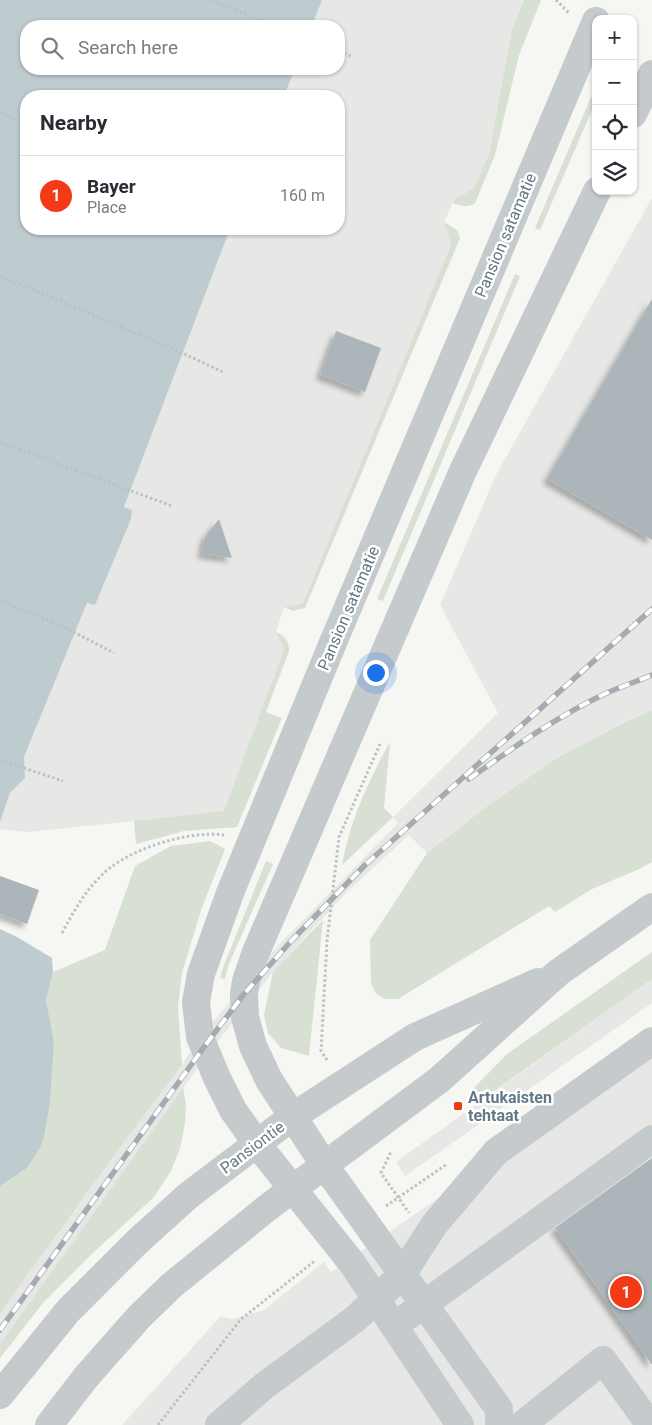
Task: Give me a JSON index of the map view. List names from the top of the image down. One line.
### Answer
{"streets":{"street":["Pansion satamatie","Pansiontie"]},"crossings":[["Pansion satamatie","Pansiontie"]],"places":{"transit":["Artukaisten tehtaat"]},"page":{"map_buttons":["+","−"],"search":"Search here","heading":"Nearby","list":[{"mark":"1","name":"Bayer","note":"Place","value":"160 m"}],"pins":"1"}}
